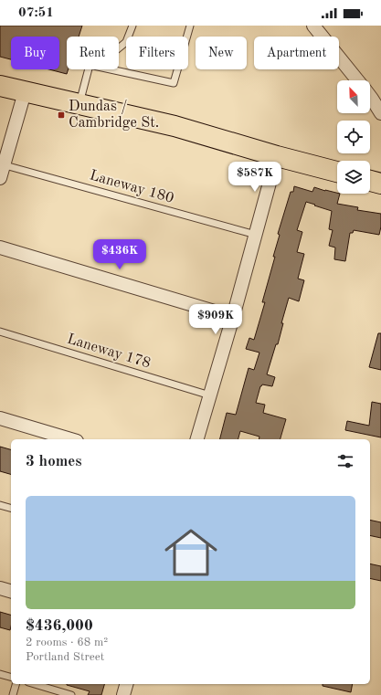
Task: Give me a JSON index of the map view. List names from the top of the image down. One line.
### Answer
{"streets":{"lane":["Laneway 180","Laneway 178"]},"places":{"transit":["Dundas / Cambridge St."]},"north":"top left","page":{"status":"07:51","chip":["Buy","Rent","Filters","New","Apartment"],"price":["$587K","$436K","$909K"],"heading":"3 homes","list":[{"name":"$436,000","note":"2 rooms · 68 m² · Portland Street"}]}}
